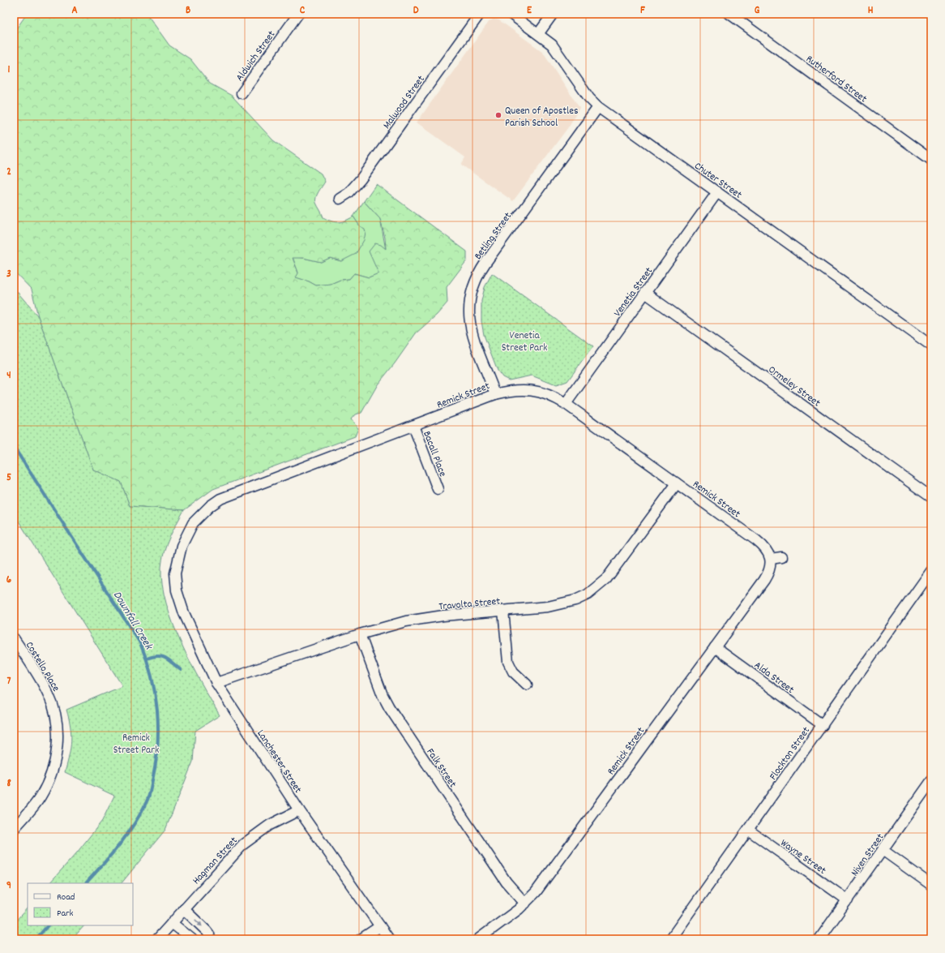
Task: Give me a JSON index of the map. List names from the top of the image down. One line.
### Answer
{"streets":{"street":["Aldwich Street","Rutherford Street","Malwood Street","Chuter Street","Betling Street","Venetia Street","Ormeley Street","Remick Street","Bacall Place","Travolta Street","Costello Place","Alda Street","Flockton Street","Lanchester Street","Falk Street","Niven Street","Wayne Street","Hagman Street"]},"crossings":[["Chuter Street","Betling Street"],["Chuter Street","Venetia Street"],["Betling Street","Remick Street"],["Venetia Street","Ormeley Street"],["Venetia Street","Remick Street"],["Remick Street","Bacall Place"],["Remick Street","Travolta Street"],["Remick Street","Alda Street"],["Remick Street","Lanchester Street"],["Remick Street","Falk Street"],["Travolta Street","Lanchester Street"],["Travolta Street","Falk Street"],["Alda Street","Flockton Street"],["Flockton Street","Wayne Street"],["Lanchester Street","Hagman Street"],["Niven Street","Wayne Street"]],"water":["Downfall Creek"],"parks":["Venetia Street Park","Remick Street Park"],"places":["Queen of Apostles Parish School"],"legend":["Road","Park"],"grid":{"columns":["A","B","C","D","E","F","G","H"],"rows":["1","2","3","4","5","6","7","8","9"]}}
